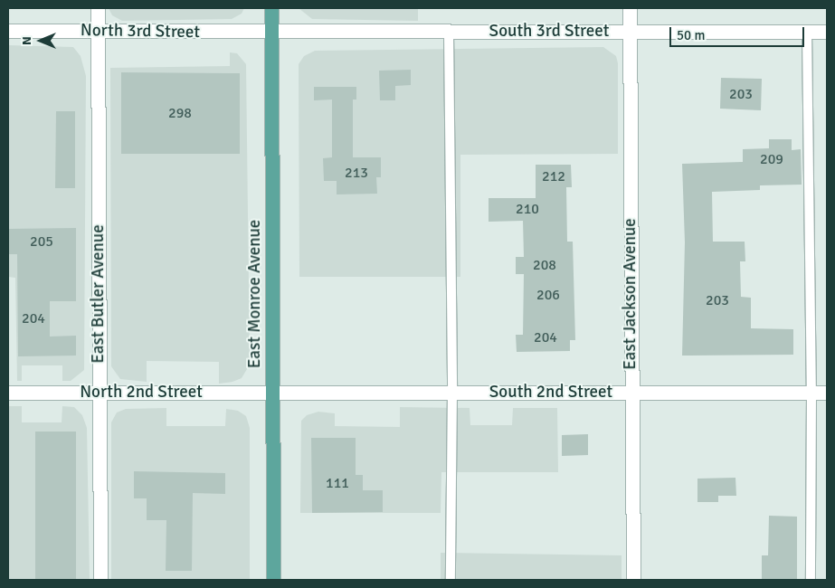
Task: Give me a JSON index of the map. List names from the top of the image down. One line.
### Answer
{"streets":{"main road":["East Monroe Avenue"],"street":["North 3rd Street","South 3rd Street","East Butler Avenue","East Jackson Avenue","North 2nd Street","South 2nd Street"]},"crossings":[["North 3rd Street","South 3rd Street"],["North 3rd Street","East Butler Avenue"],["North 3rd Street","East Monroe Avenue"],["South 3rd Street","East Monroe Avenue"],["South 3rd Street","East Jackson Avenue"],["East Butler Avenue","North 2nd Street"],["East Monroe Avenue","North 2nd Street"],["East Monroe Avenue","South 2nd Street"],["East Jackson Avenue","South 2nd Street"],["North 2nd Street","South 2nd Street"]],"house_numbers":["203","298","209","213","212","210","205","208","206","203","204","204","111"],"scale_bar":"50 m","north":"left"}
